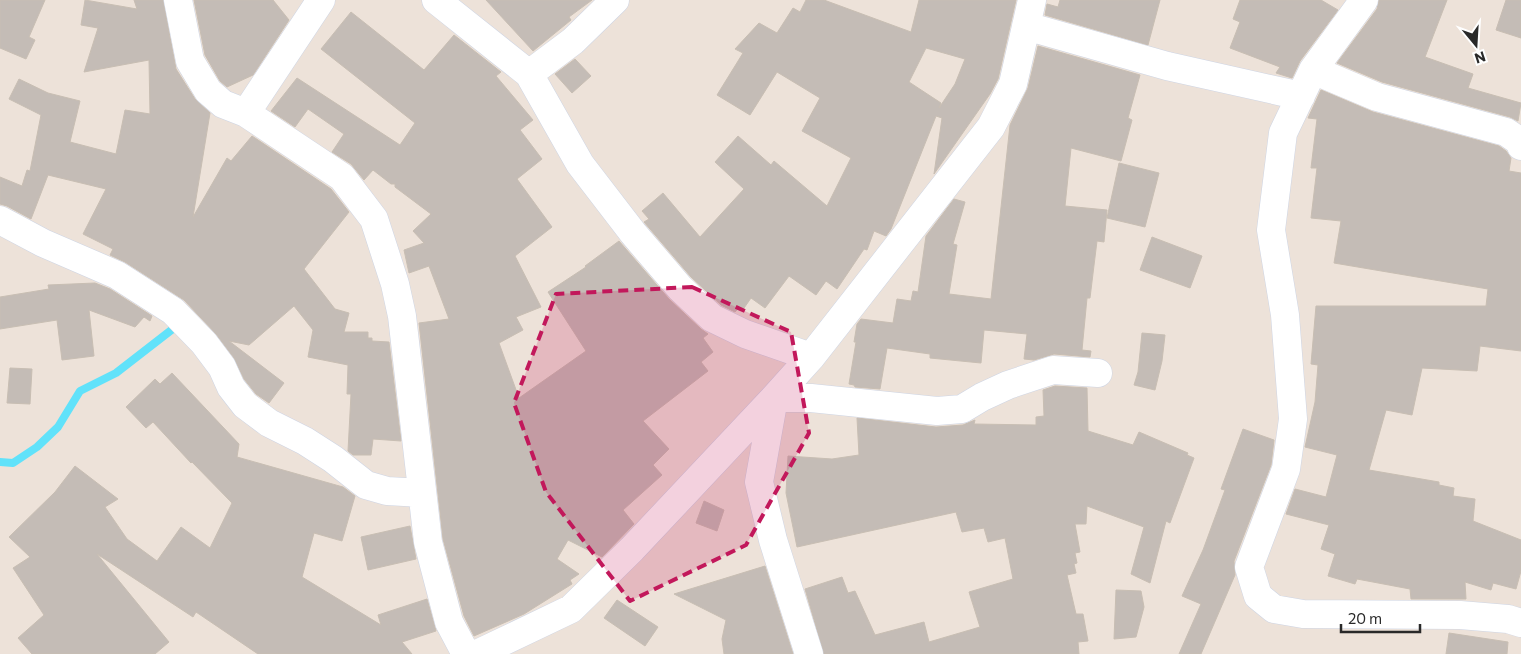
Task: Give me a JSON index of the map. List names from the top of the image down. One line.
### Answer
{"scale_bar":"20 m","north":"bottom"}
